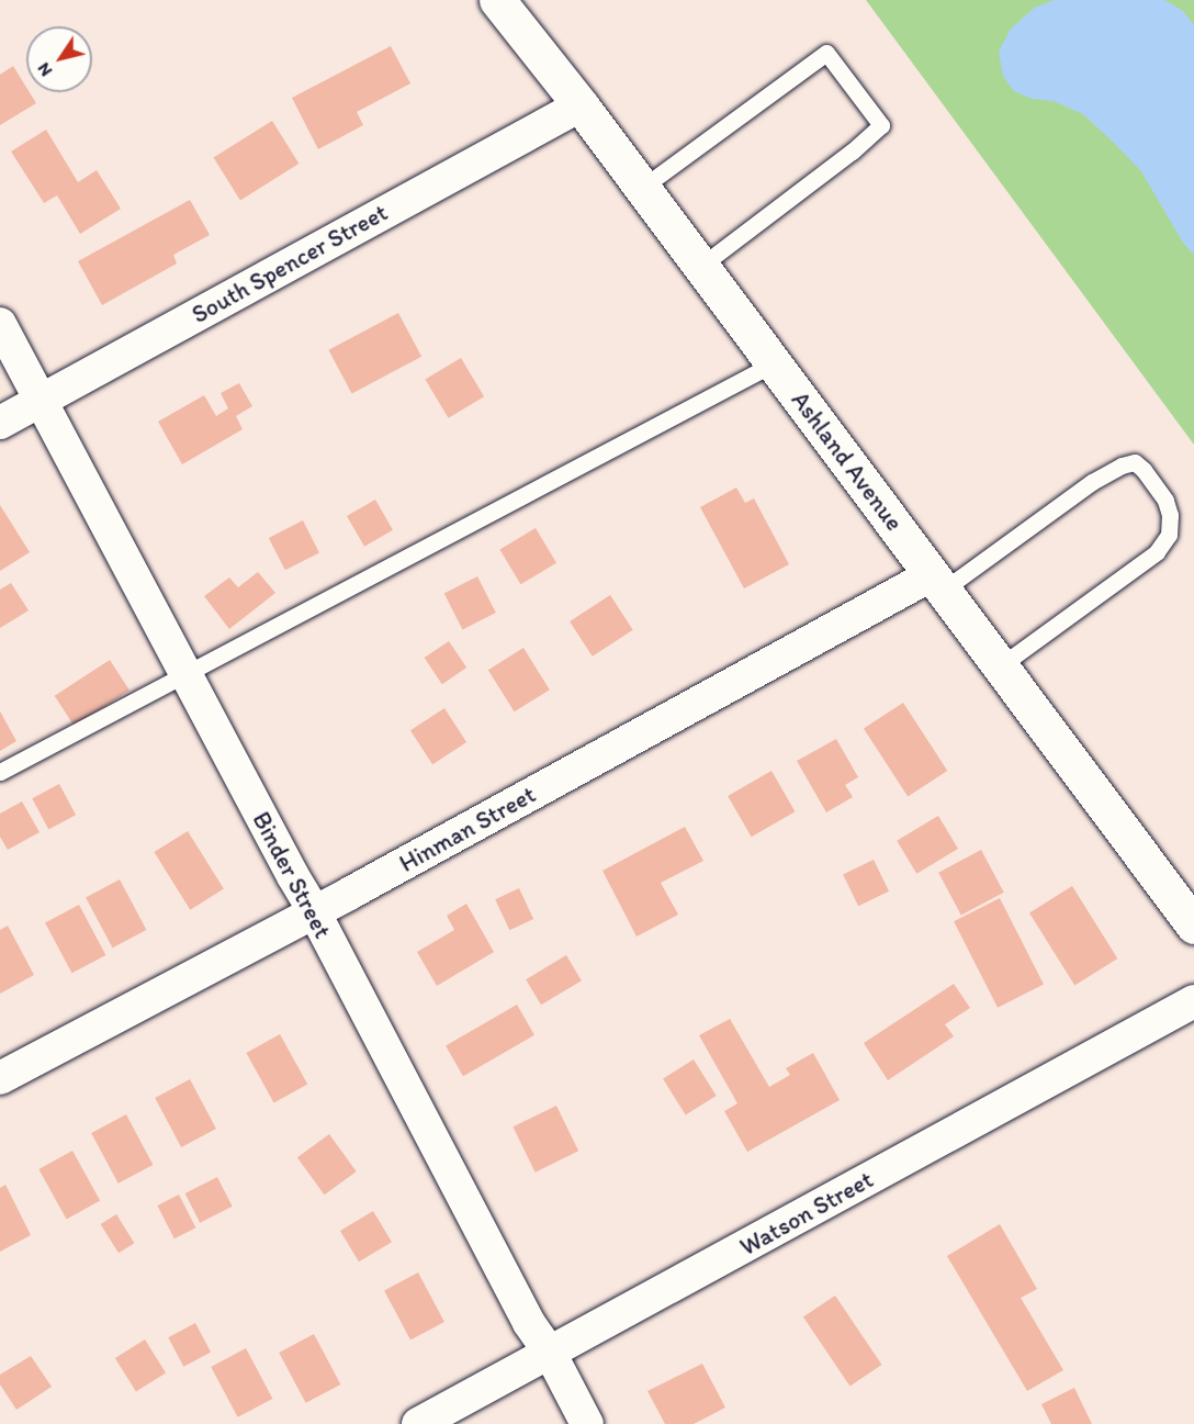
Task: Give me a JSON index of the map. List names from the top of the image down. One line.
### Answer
{"streets":{"street":["South Spencer Street","Ashland Avenue","Hinman Street","Binder Street","Watson Street"]},"crossings":[["South Spencer Street","Ashland Avenue"],["South Spencer Street","Binder Street"],["Ashland Avenue","Hinman Street"],["Hinman Street","Binder Street"],["Binder Street","Watson Street"]],"north":"bottom left"}
